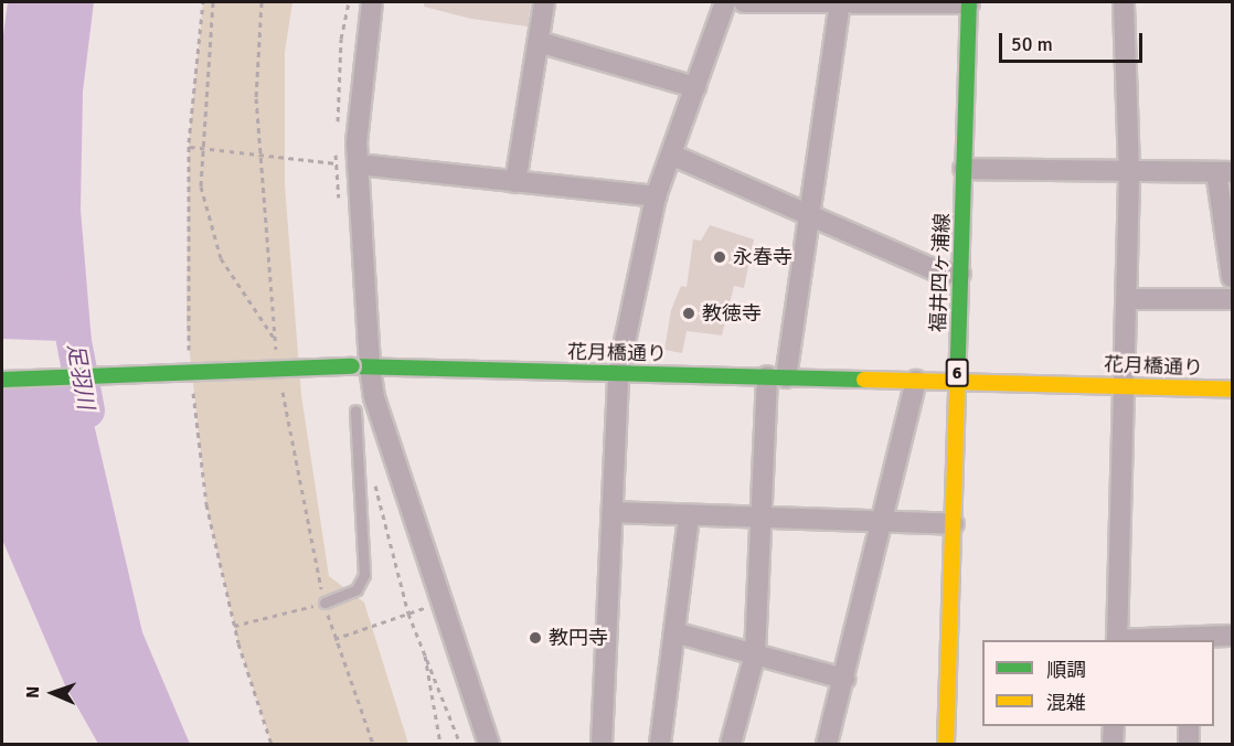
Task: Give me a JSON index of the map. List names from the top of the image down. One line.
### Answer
{"streets":{"street":["福井四ヶ浦線","花月橋通り","6"]},"crossings":[["福井四ヶ浦線","花月橋通り"]],"water":["足羽川"],"places":["永春寺","教徳寺","教円寺"],"legend":["順調","混雑"],"scale_bar":"50 m","north":"left"}
